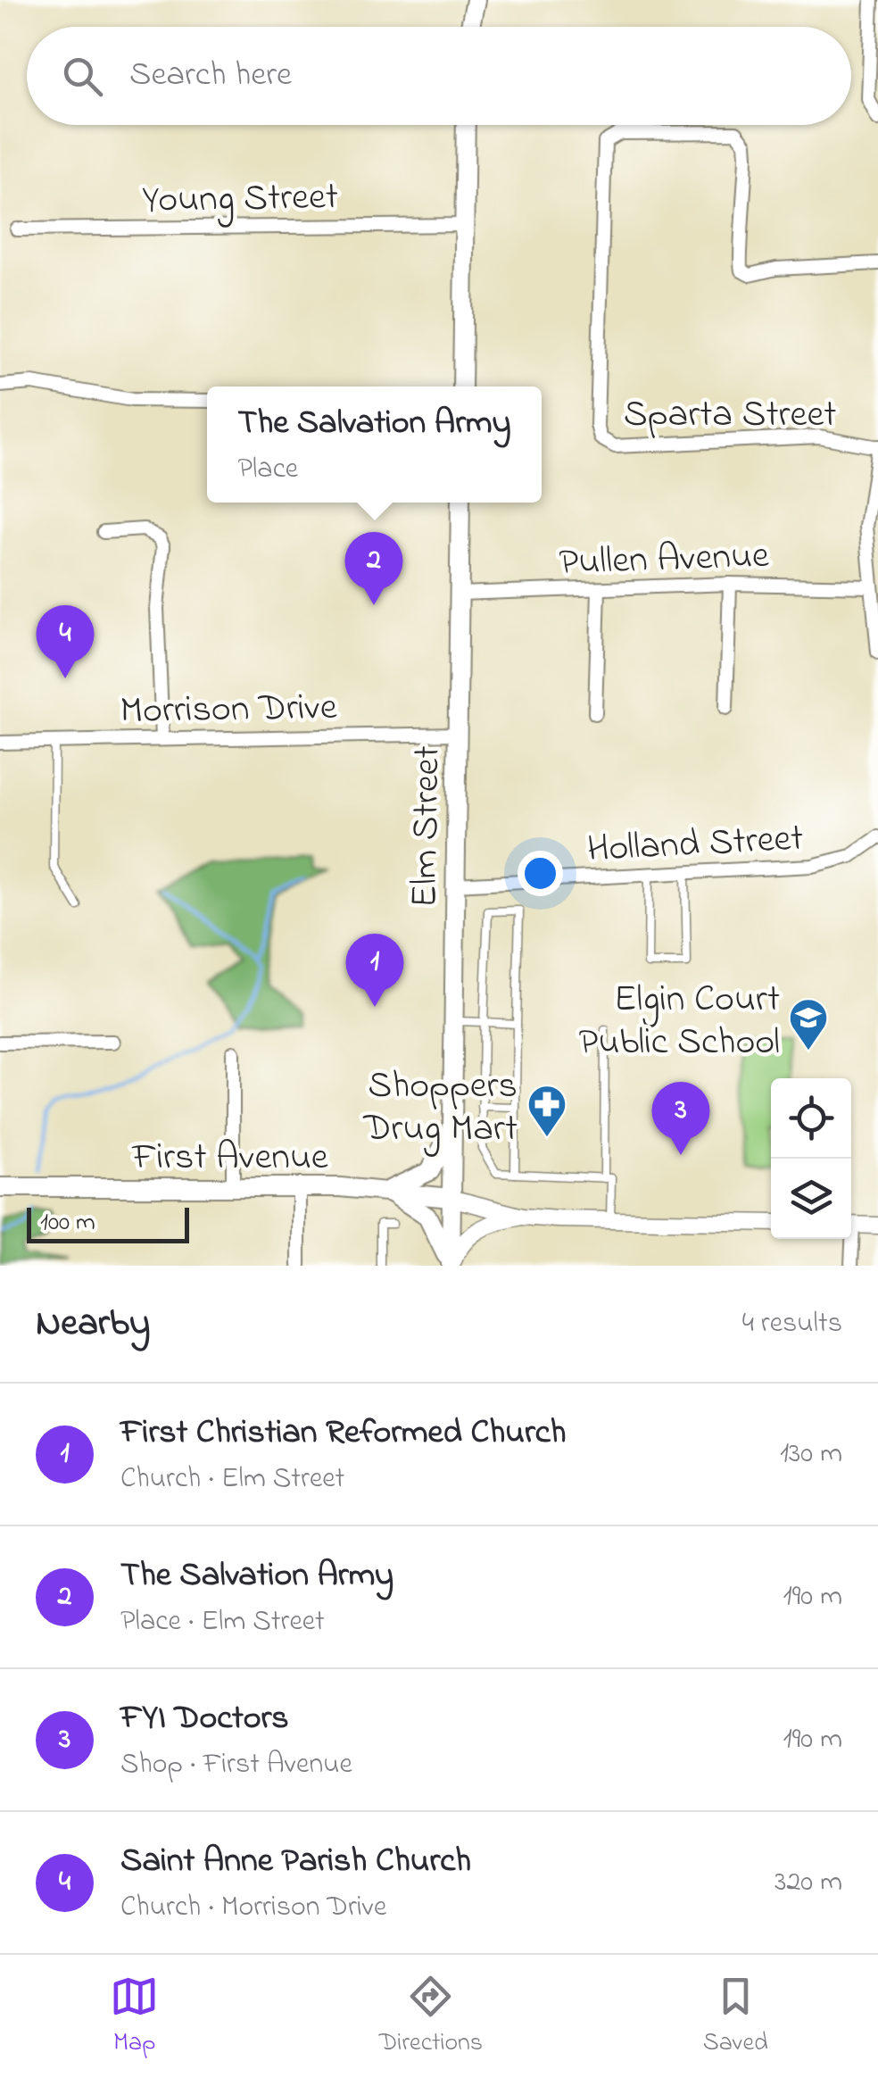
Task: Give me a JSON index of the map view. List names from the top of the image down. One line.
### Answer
{"streets":{"main road":["Elm Street","First Avenue"],"street":["Young Street","Sparta Street","Pullen Avenue","Morrison Drive","Holland Street"]},"crossings":[["Pullen Avenue","Elm Street"],["Morrison Drive","Elm Street"],["Elm Street","Holland Street"],["Elm Street","First Avenue"]],"places":{"school or university":["Elgin Court Public School"],"pharmacy":["Shoppers Drug Mart"]},"scale_bar":"100 m","page":{"search":"Search here","popup":["The Salvation Army","Place"],"pins":["2","4","1","3"],"scale":"100 m","heading":["Nearby","4 results"],"list":[{"mark":"1","name":"First Christian Reformed Church","note":"Church · Elm Street","value":"130 m"},{"mark":"2","name":"The Salvation Army","note":"Place · Elm Street","value":"190 m"},{"mark":"3","name":"FYI Doctors","note":"Shop · First Avenue","value":"190 m"},{"mark":"4","name":"Saint Anne Parish Church","note":"Church · Morrison Drive","value":"320 m"}],"nav":["Map","Directions","Saved"]}}
